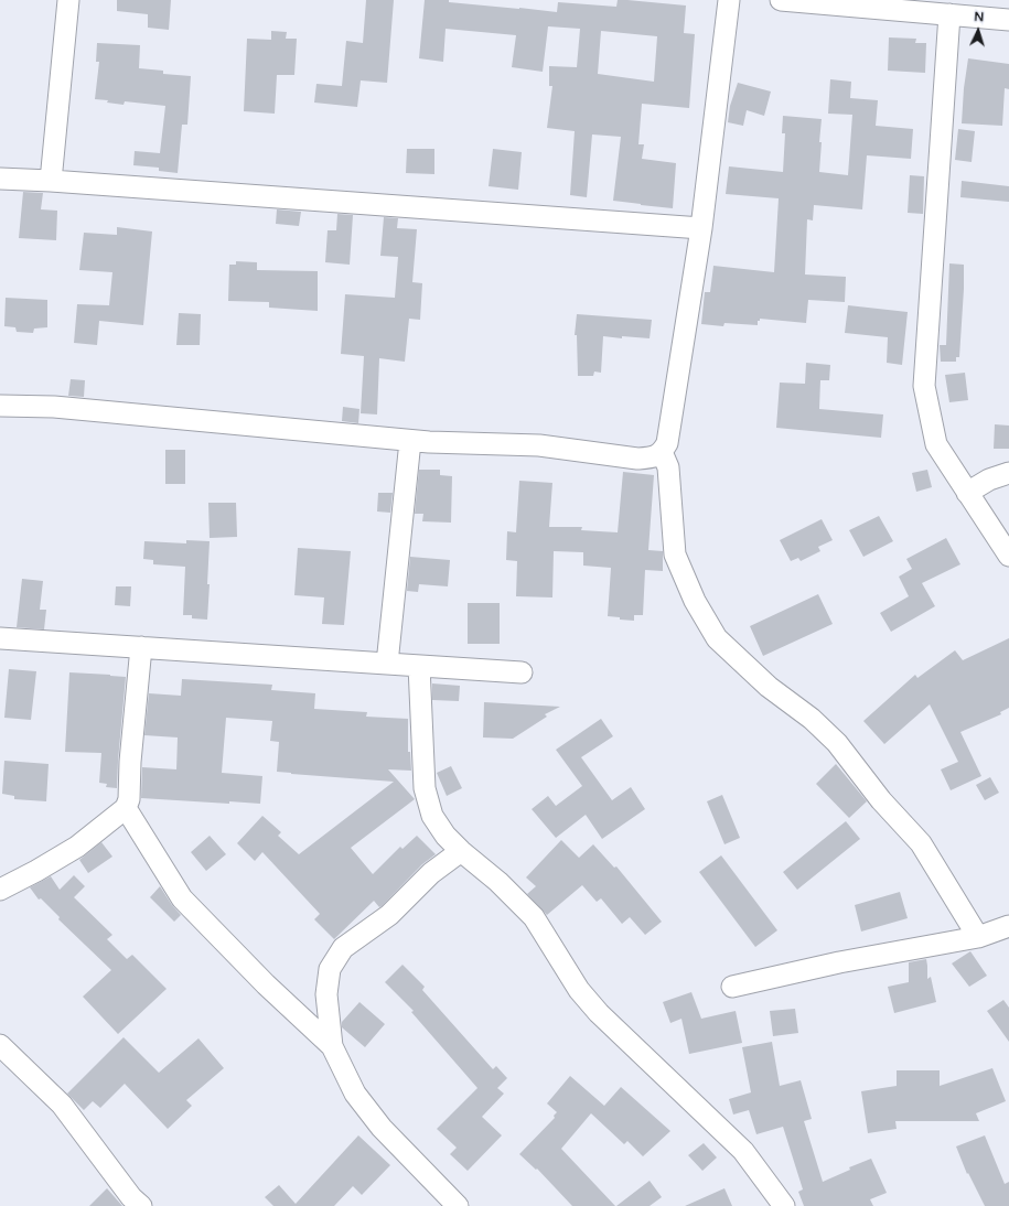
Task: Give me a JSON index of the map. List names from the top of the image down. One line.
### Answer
{"north":"top"}
